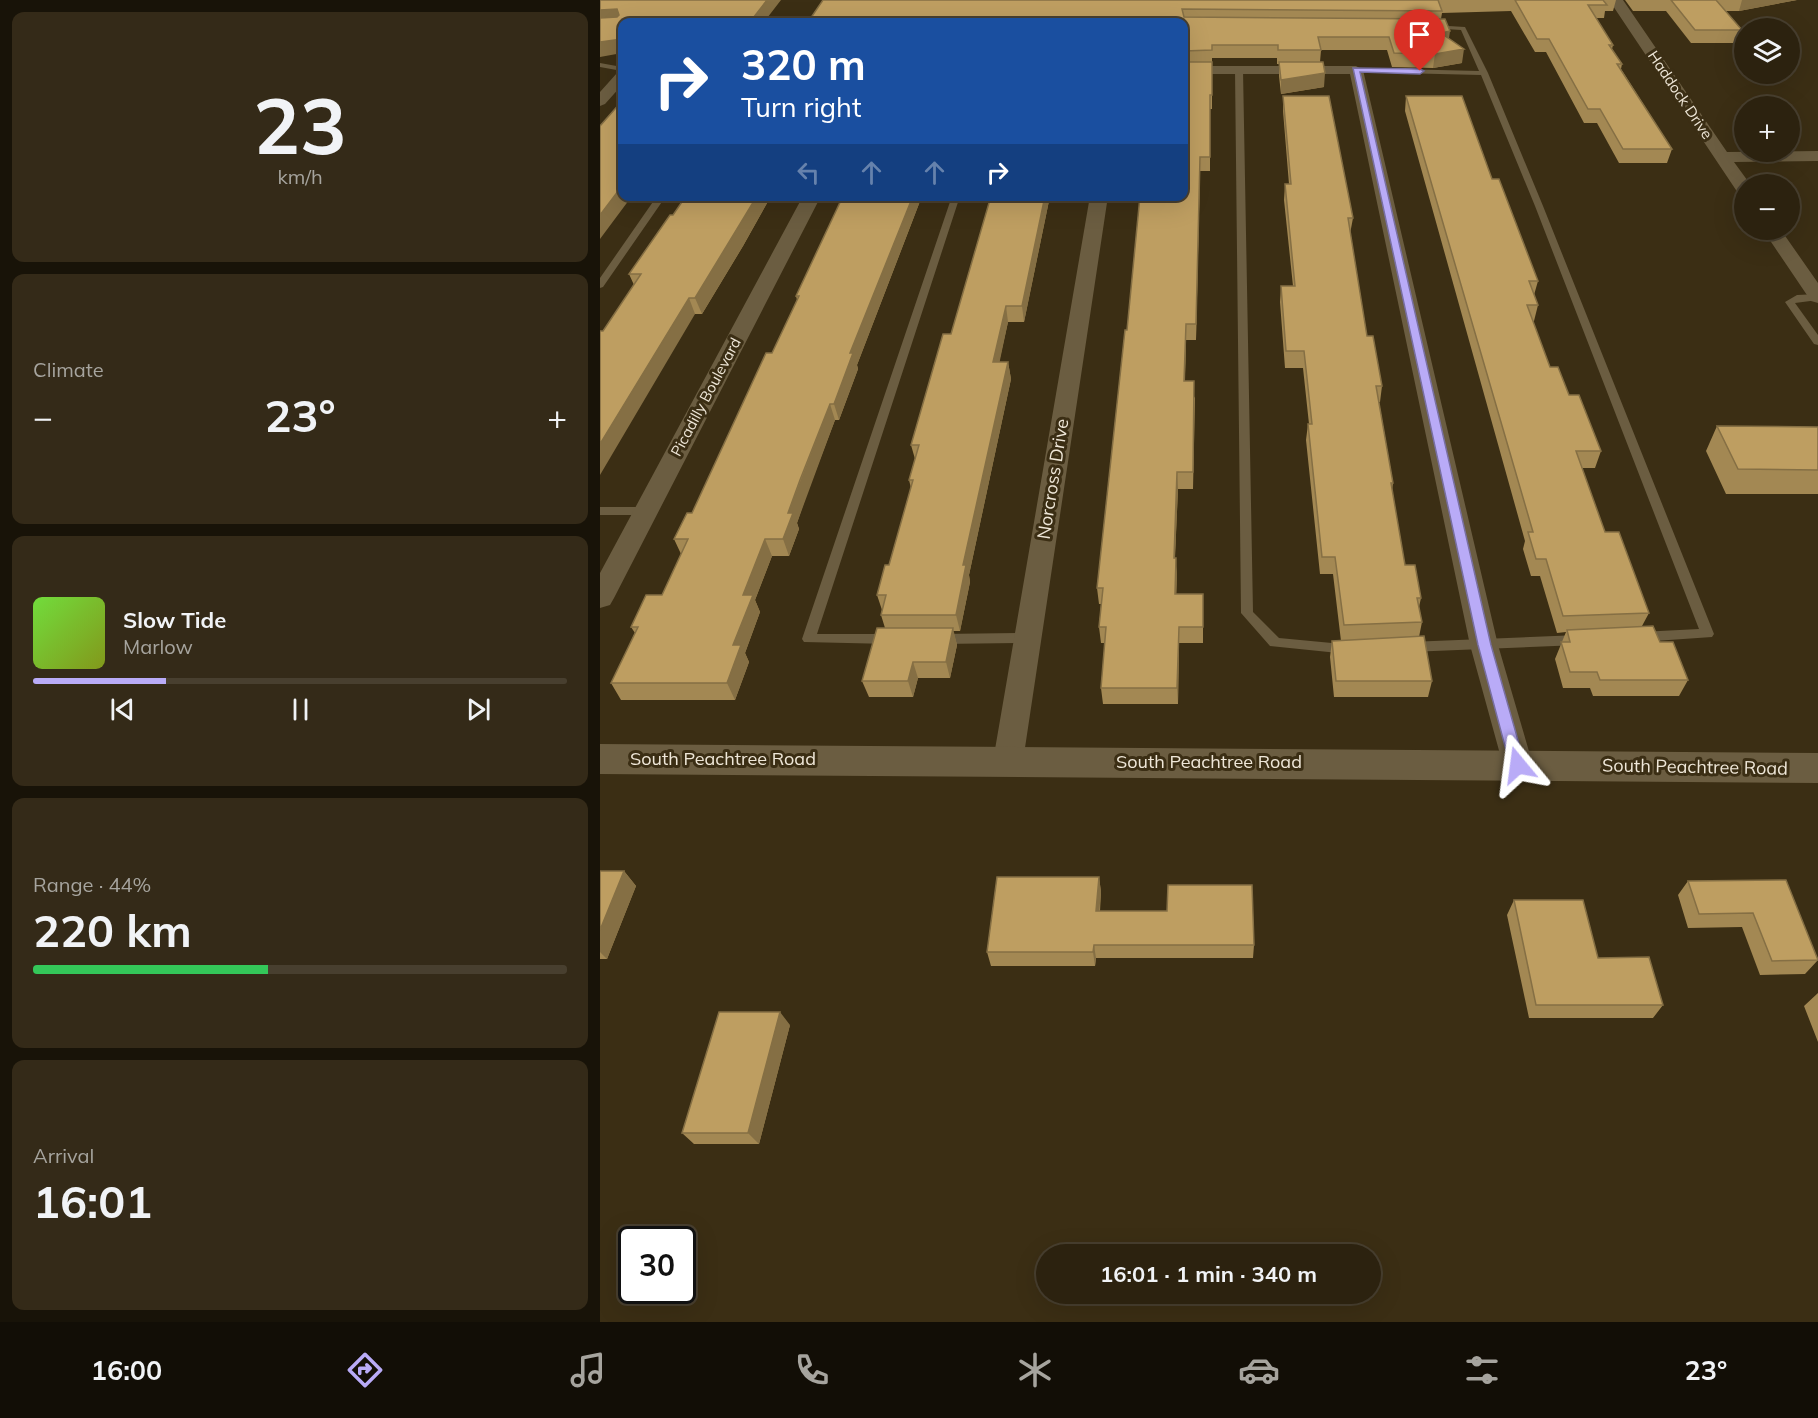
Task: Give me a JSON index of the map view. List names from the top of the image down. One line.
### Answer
{"streets":{"main road":["South Peachtree Road"],"street":["Haddock Drive","Picadilly Boulevard","Norcross Drive"]},"crossings":[["Norcross Drive","South Peachtree Road"]],"page":{"tile":[["23","km/h"],"Climate",["Range · 44%","220 km"],["Arrival","16:01"]],"map_buttons":["+","−"],"turn":["320 m","Turn right"],"heat":["−","23°","+"],"song":["Slow Tide","Marlow"],"limit":"30","trip":"16:01 · 1 min · 340 m","tabs":["16:00","23°"]}}
